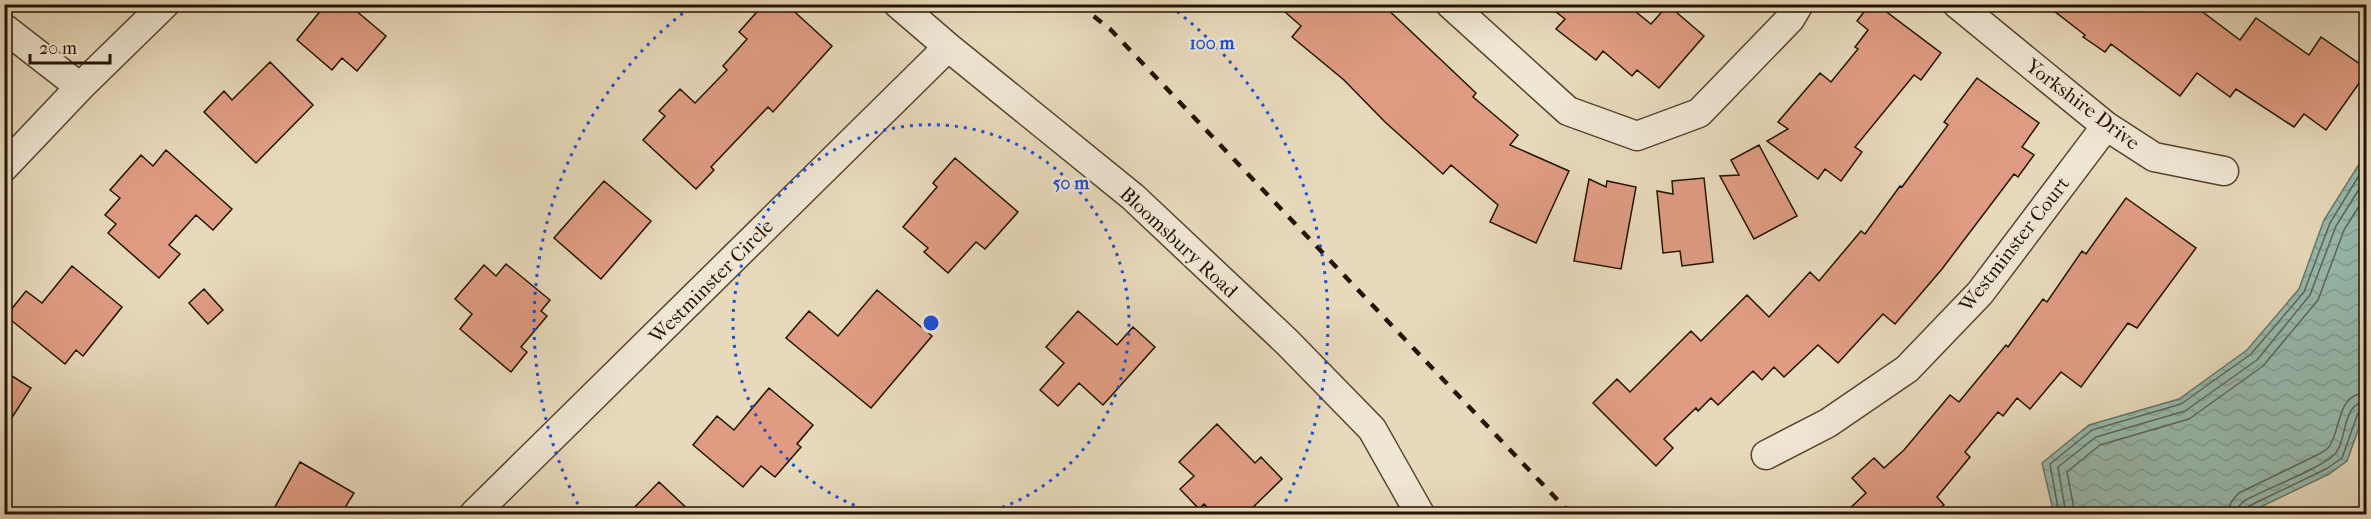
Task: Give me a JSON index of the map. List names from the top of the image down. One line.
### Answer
{"streets":{"street":["Yorkshire Drive","Bloomsbury Road","Westminster Court","Westminster Circle"]},"crossings":[["Yorkshire Drive","Westminster Court"],["Bloomsbury Road","Westminster Circle"]],"scale_bar":"20 m","rings":["100 m","50 m"]}
